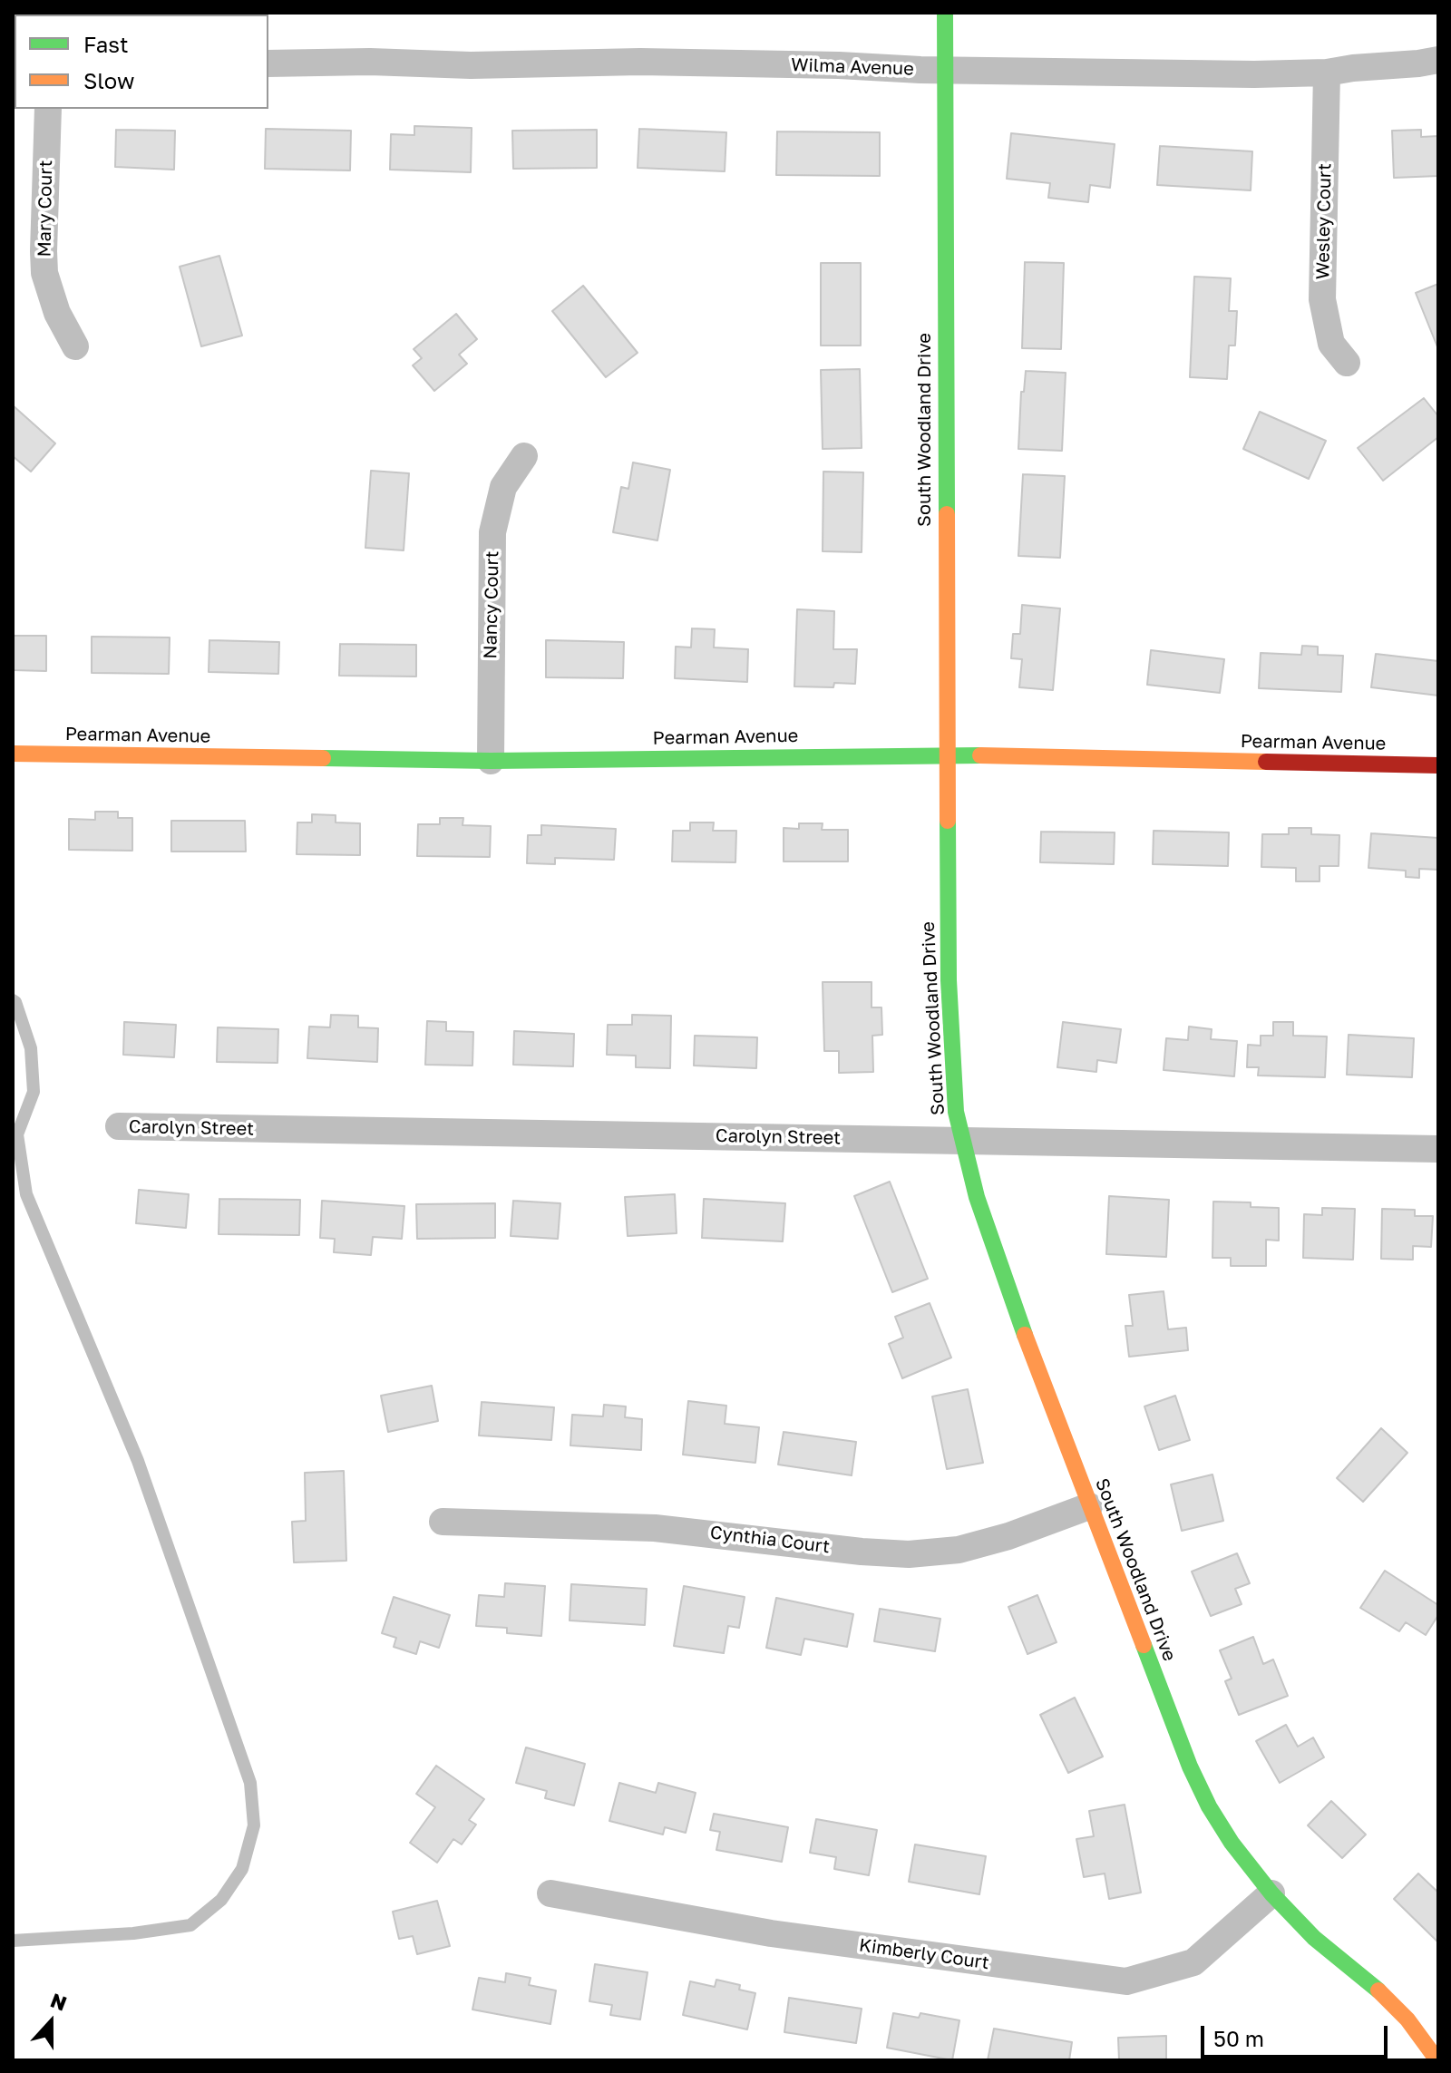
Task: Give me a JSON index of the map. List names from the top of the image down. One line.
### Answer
{"streets":{"street":["Wilma Avenue","Mary Court","Wesley Court","South Woodland Drive","Nancy Court","Pearman Avenue","Carolyn Street","Cynthia Court","Kimberly Court"]},"crossings":[["Wilma Avenue","Wesley Court"],["Wilma Avenue","South Woodland Drive"],["South Woodland Drive","Pearman Avenue"],["South Woodland Drive","Carolyn Street"],["South Woodland Drive","Cynthia Court"],["South Woodland Drive","Kimberly Court"],["Nancy Court","Pearman Avenue"]],"legend":["Fast","Slow"],"scale_bar":"50 m","north":"top"}
